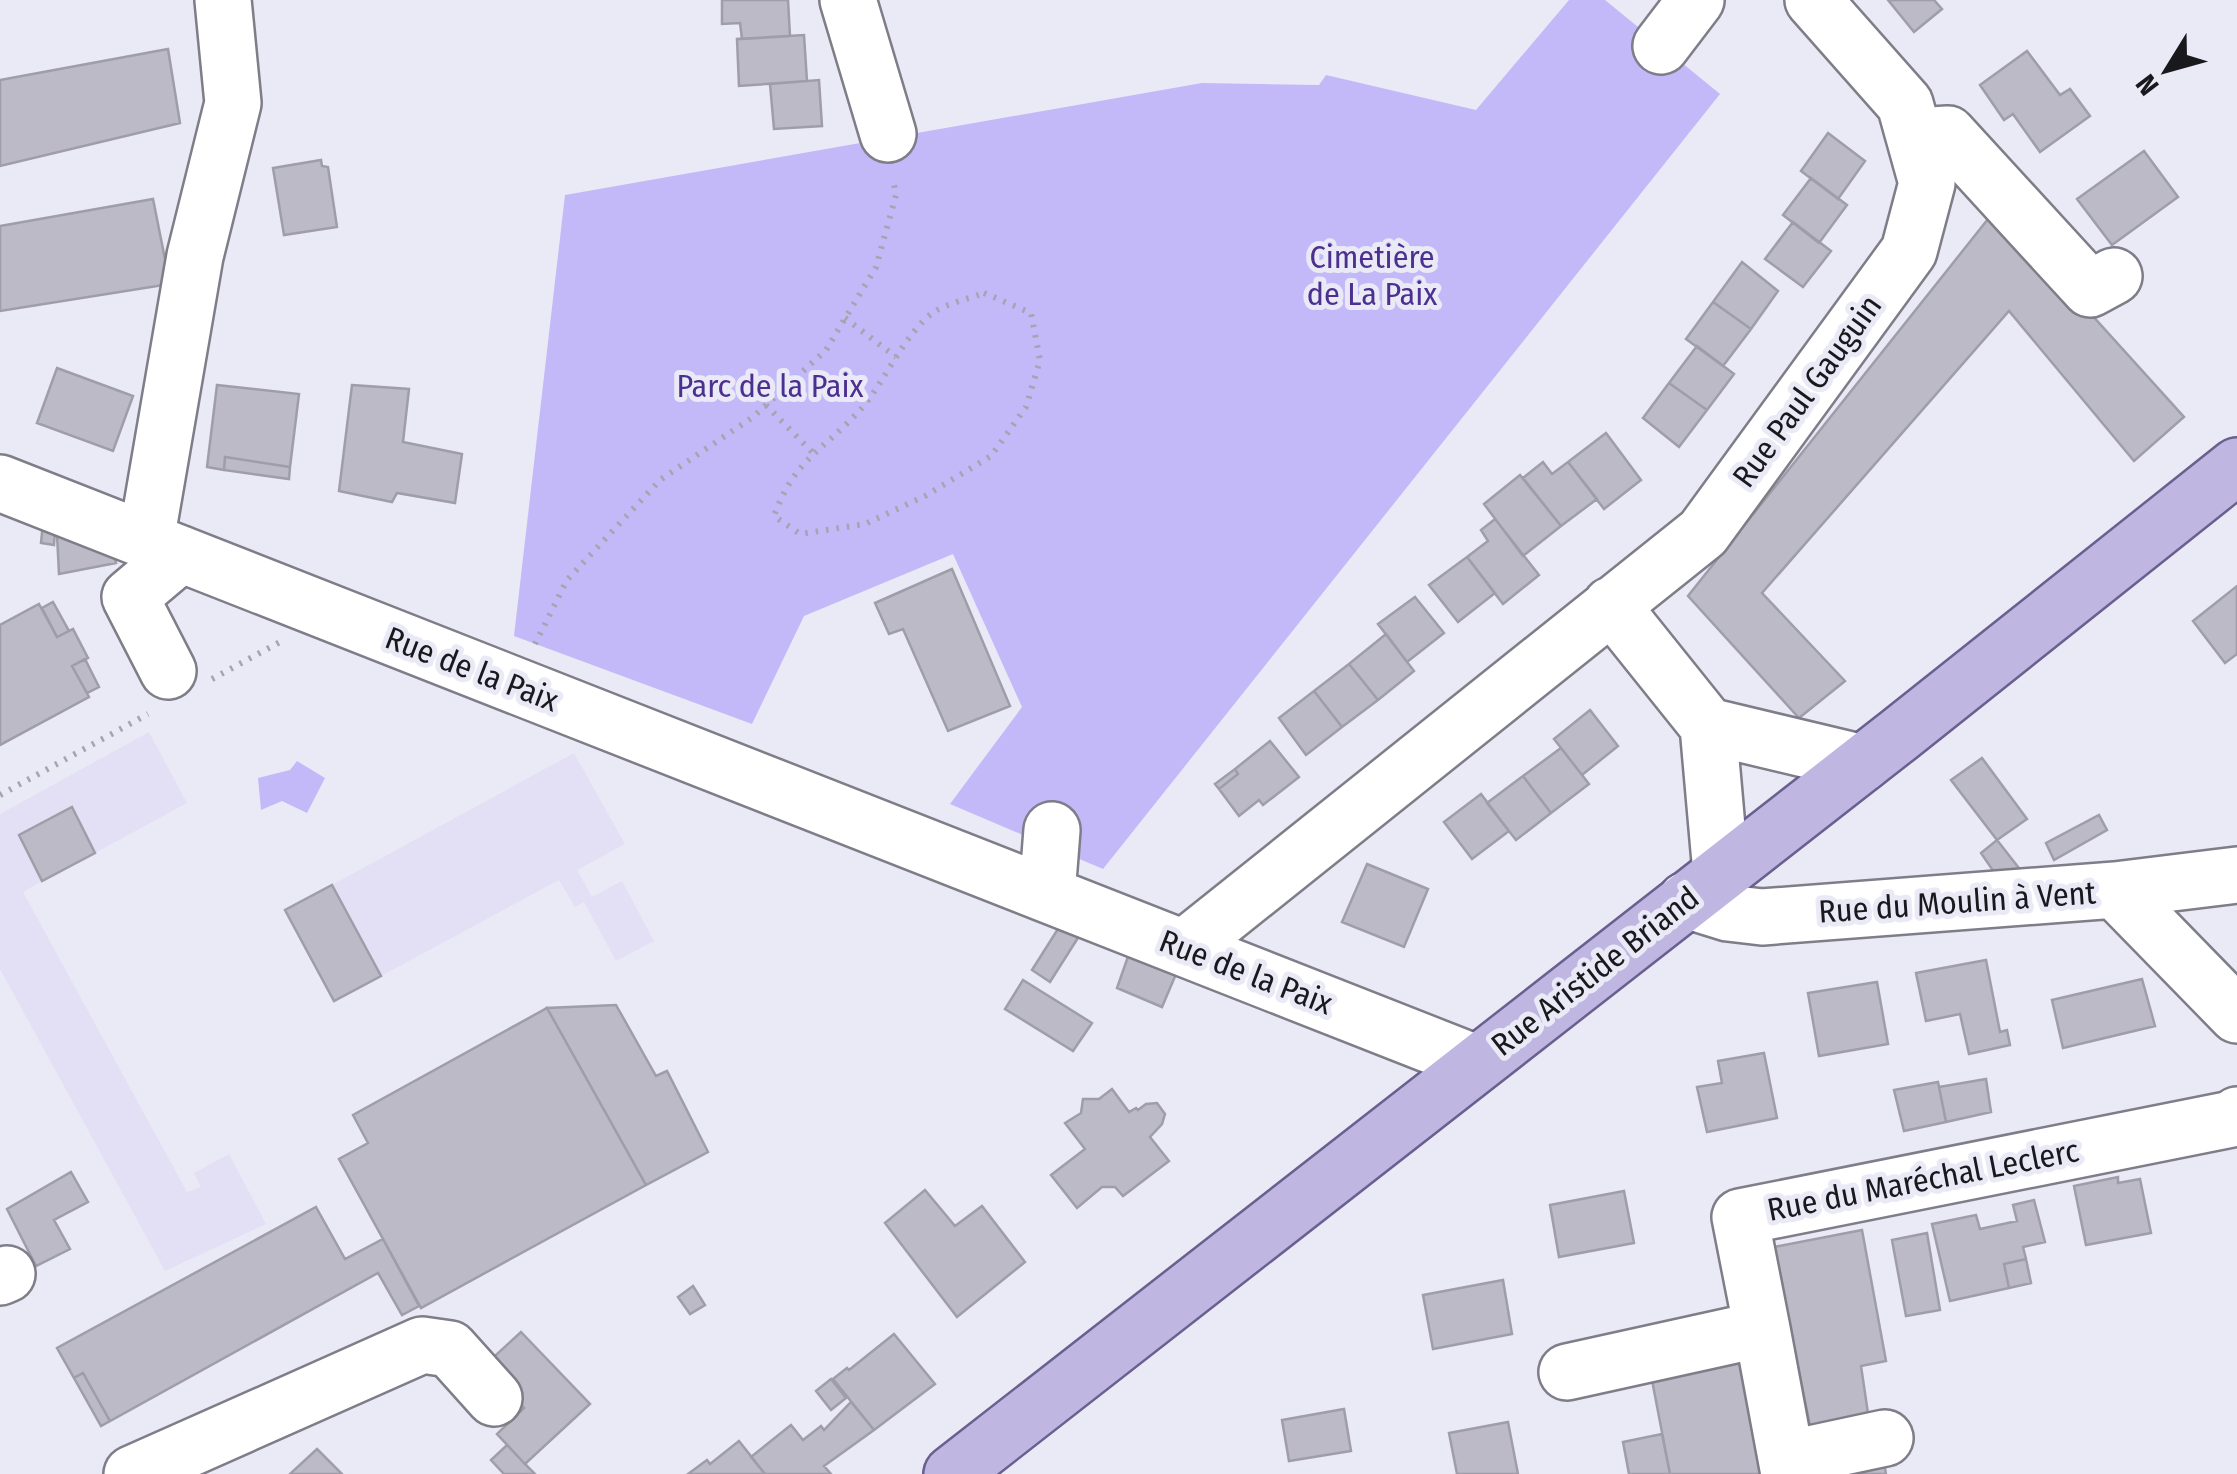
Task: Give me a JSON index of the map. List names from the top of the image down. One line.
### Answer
{"streets":{"main road":["Rue Aristide Briand"],"street":["Rue Paul Gauguin","Rue de la Paix","Rue du Moulin à Vent","Rue du Maréchal Leclerc"]},"crossings":[["Rue Paul Gauguin","Rue de la Paix"],["Rue de la Paix","Rue Aristide Briand"],["Rue du Moulin à Vent","Rue Aristide Briand"]],"parks":["Cimetière de La Paix","Parc de la Paix"],"north":"bottom left"}
